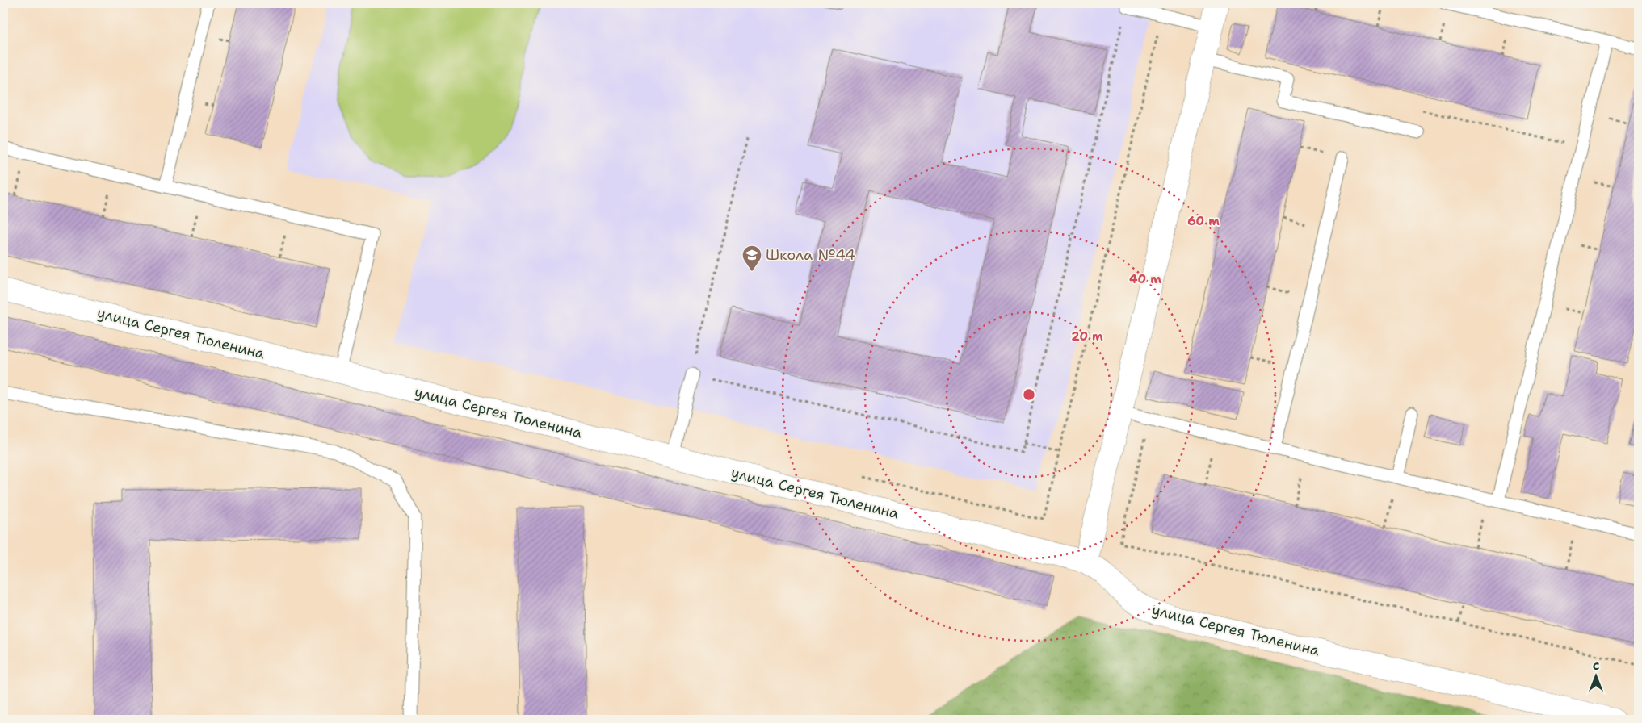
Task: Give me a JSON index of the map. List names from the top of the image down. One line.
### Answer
{"streets":{"street":["улица Сергея Тюленина"]},"places":{"school or university":["Школа №44"]},"north":"top","rings":["60 m","40 m","20 m"]}
